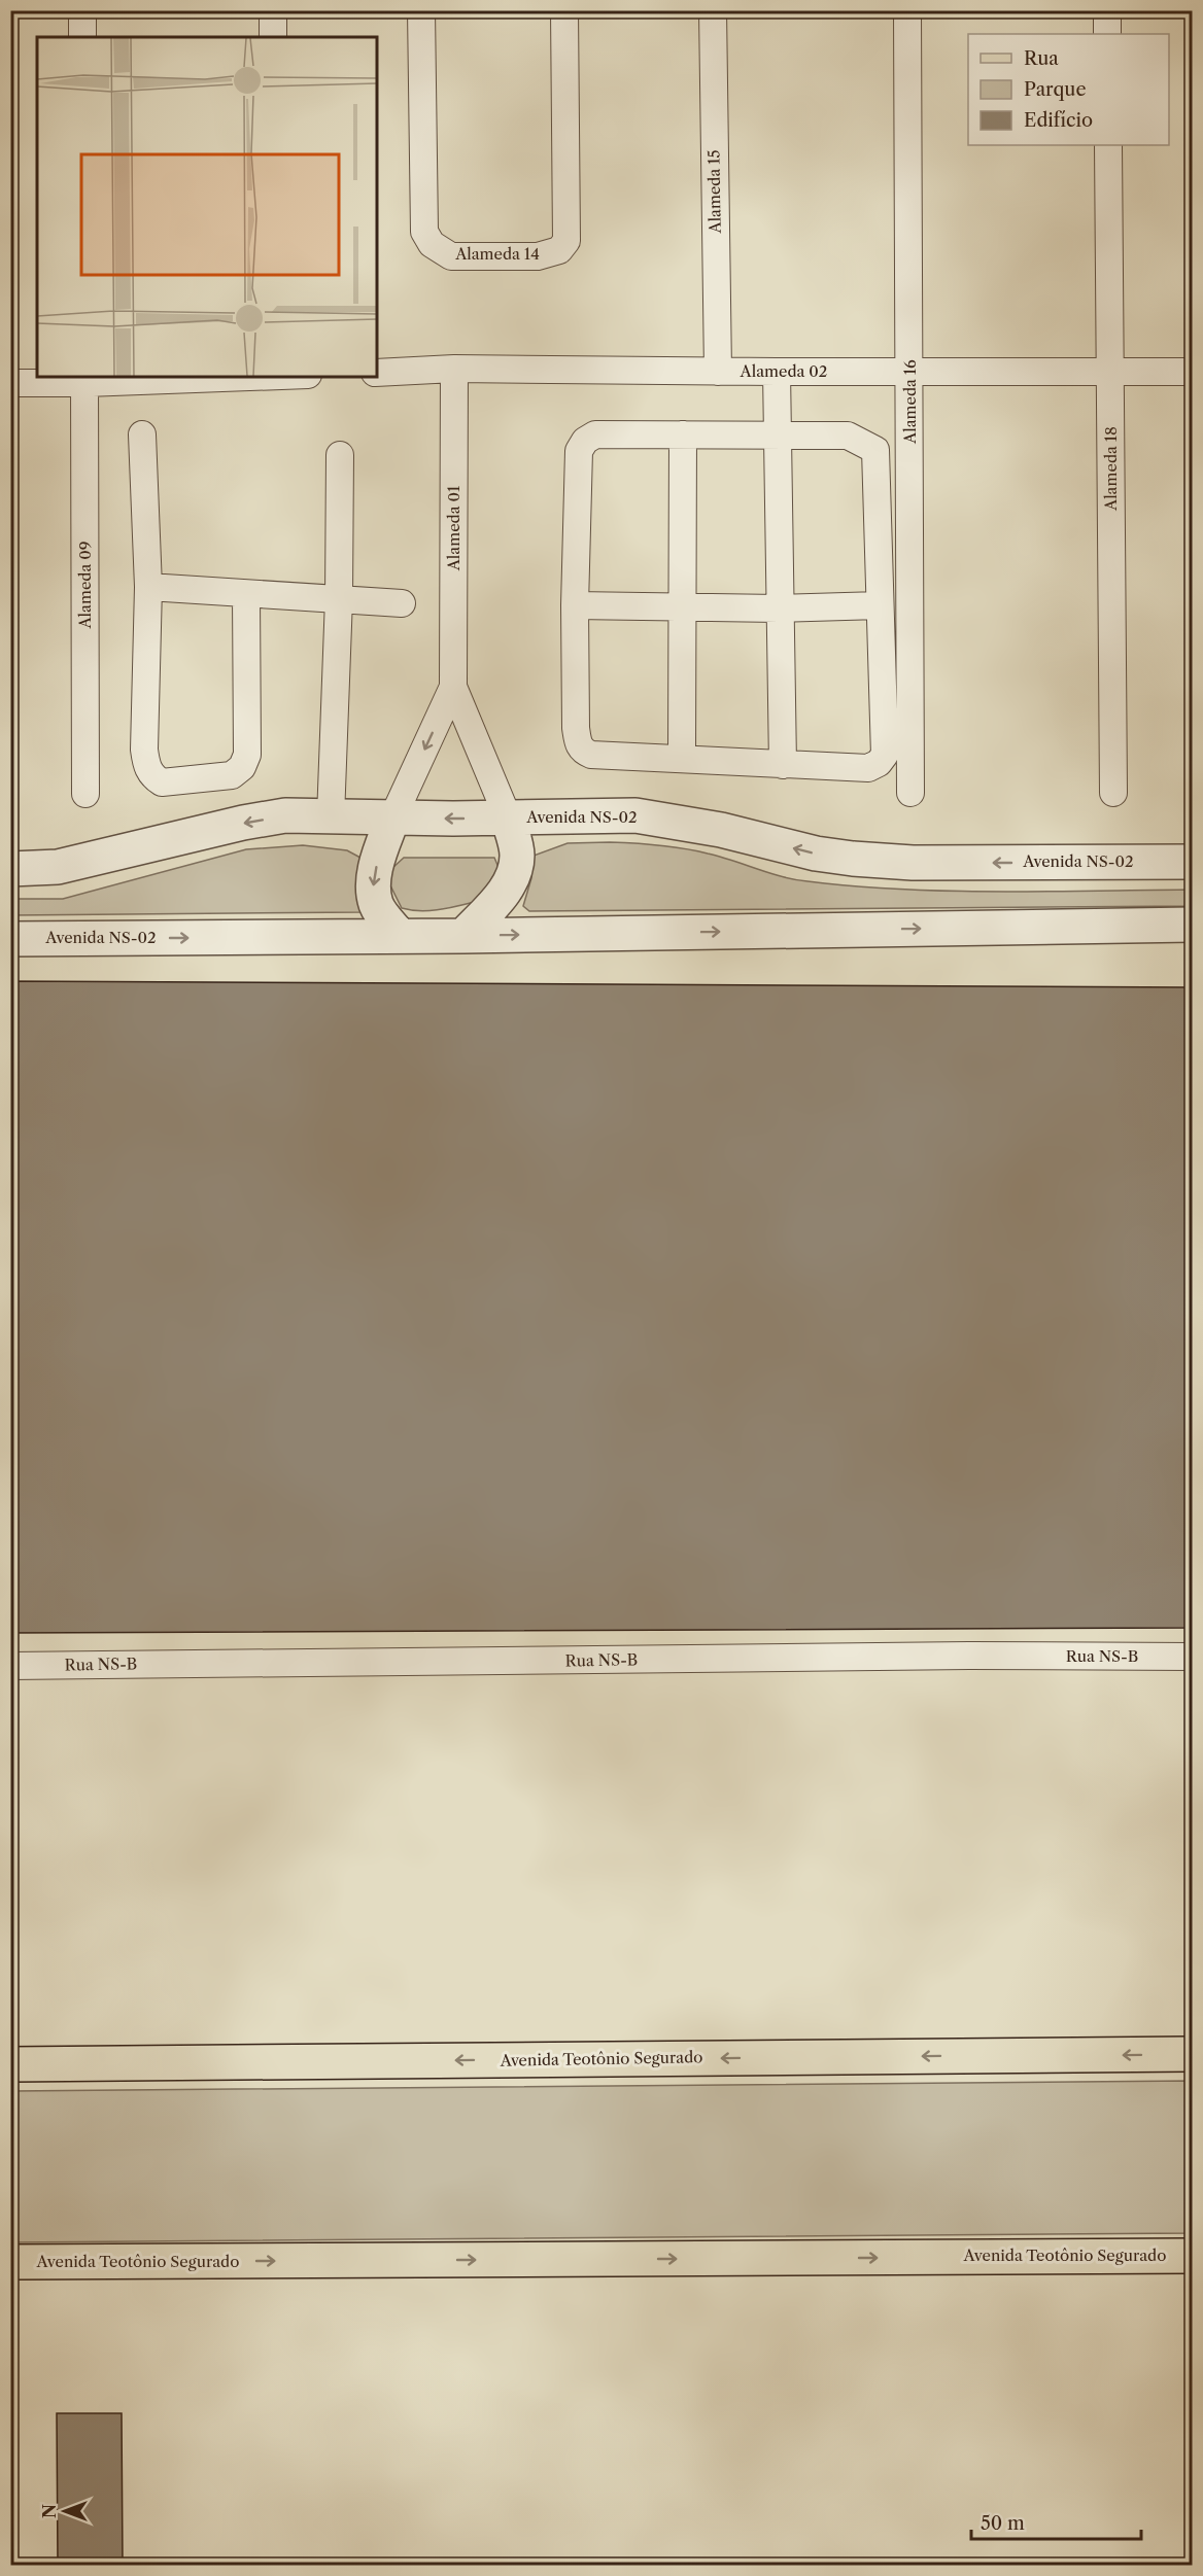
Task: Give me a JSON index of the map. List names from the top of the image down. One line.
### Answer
{"streets":{"main road":["Avenida Teotônio Segurado"],"street":["Alameda 15","Alameda 14","Alameda 02","Alameda 16","Alameda 18","Alameda 01","Alameda 09","Avenida NS-02","Rua NS-B"]},"crossings":[["Alameda 15","Alameda 02"],["Alameda 02","Alameda 16"],["Alameda 02","Alameda 18"],["Alameda 02","Alameda 01"],["Alameda 01","Avenida NS-02"]],"legend":["Rua","Parque","Edifício"],"scale_bar":"50 m","north":"left"}
